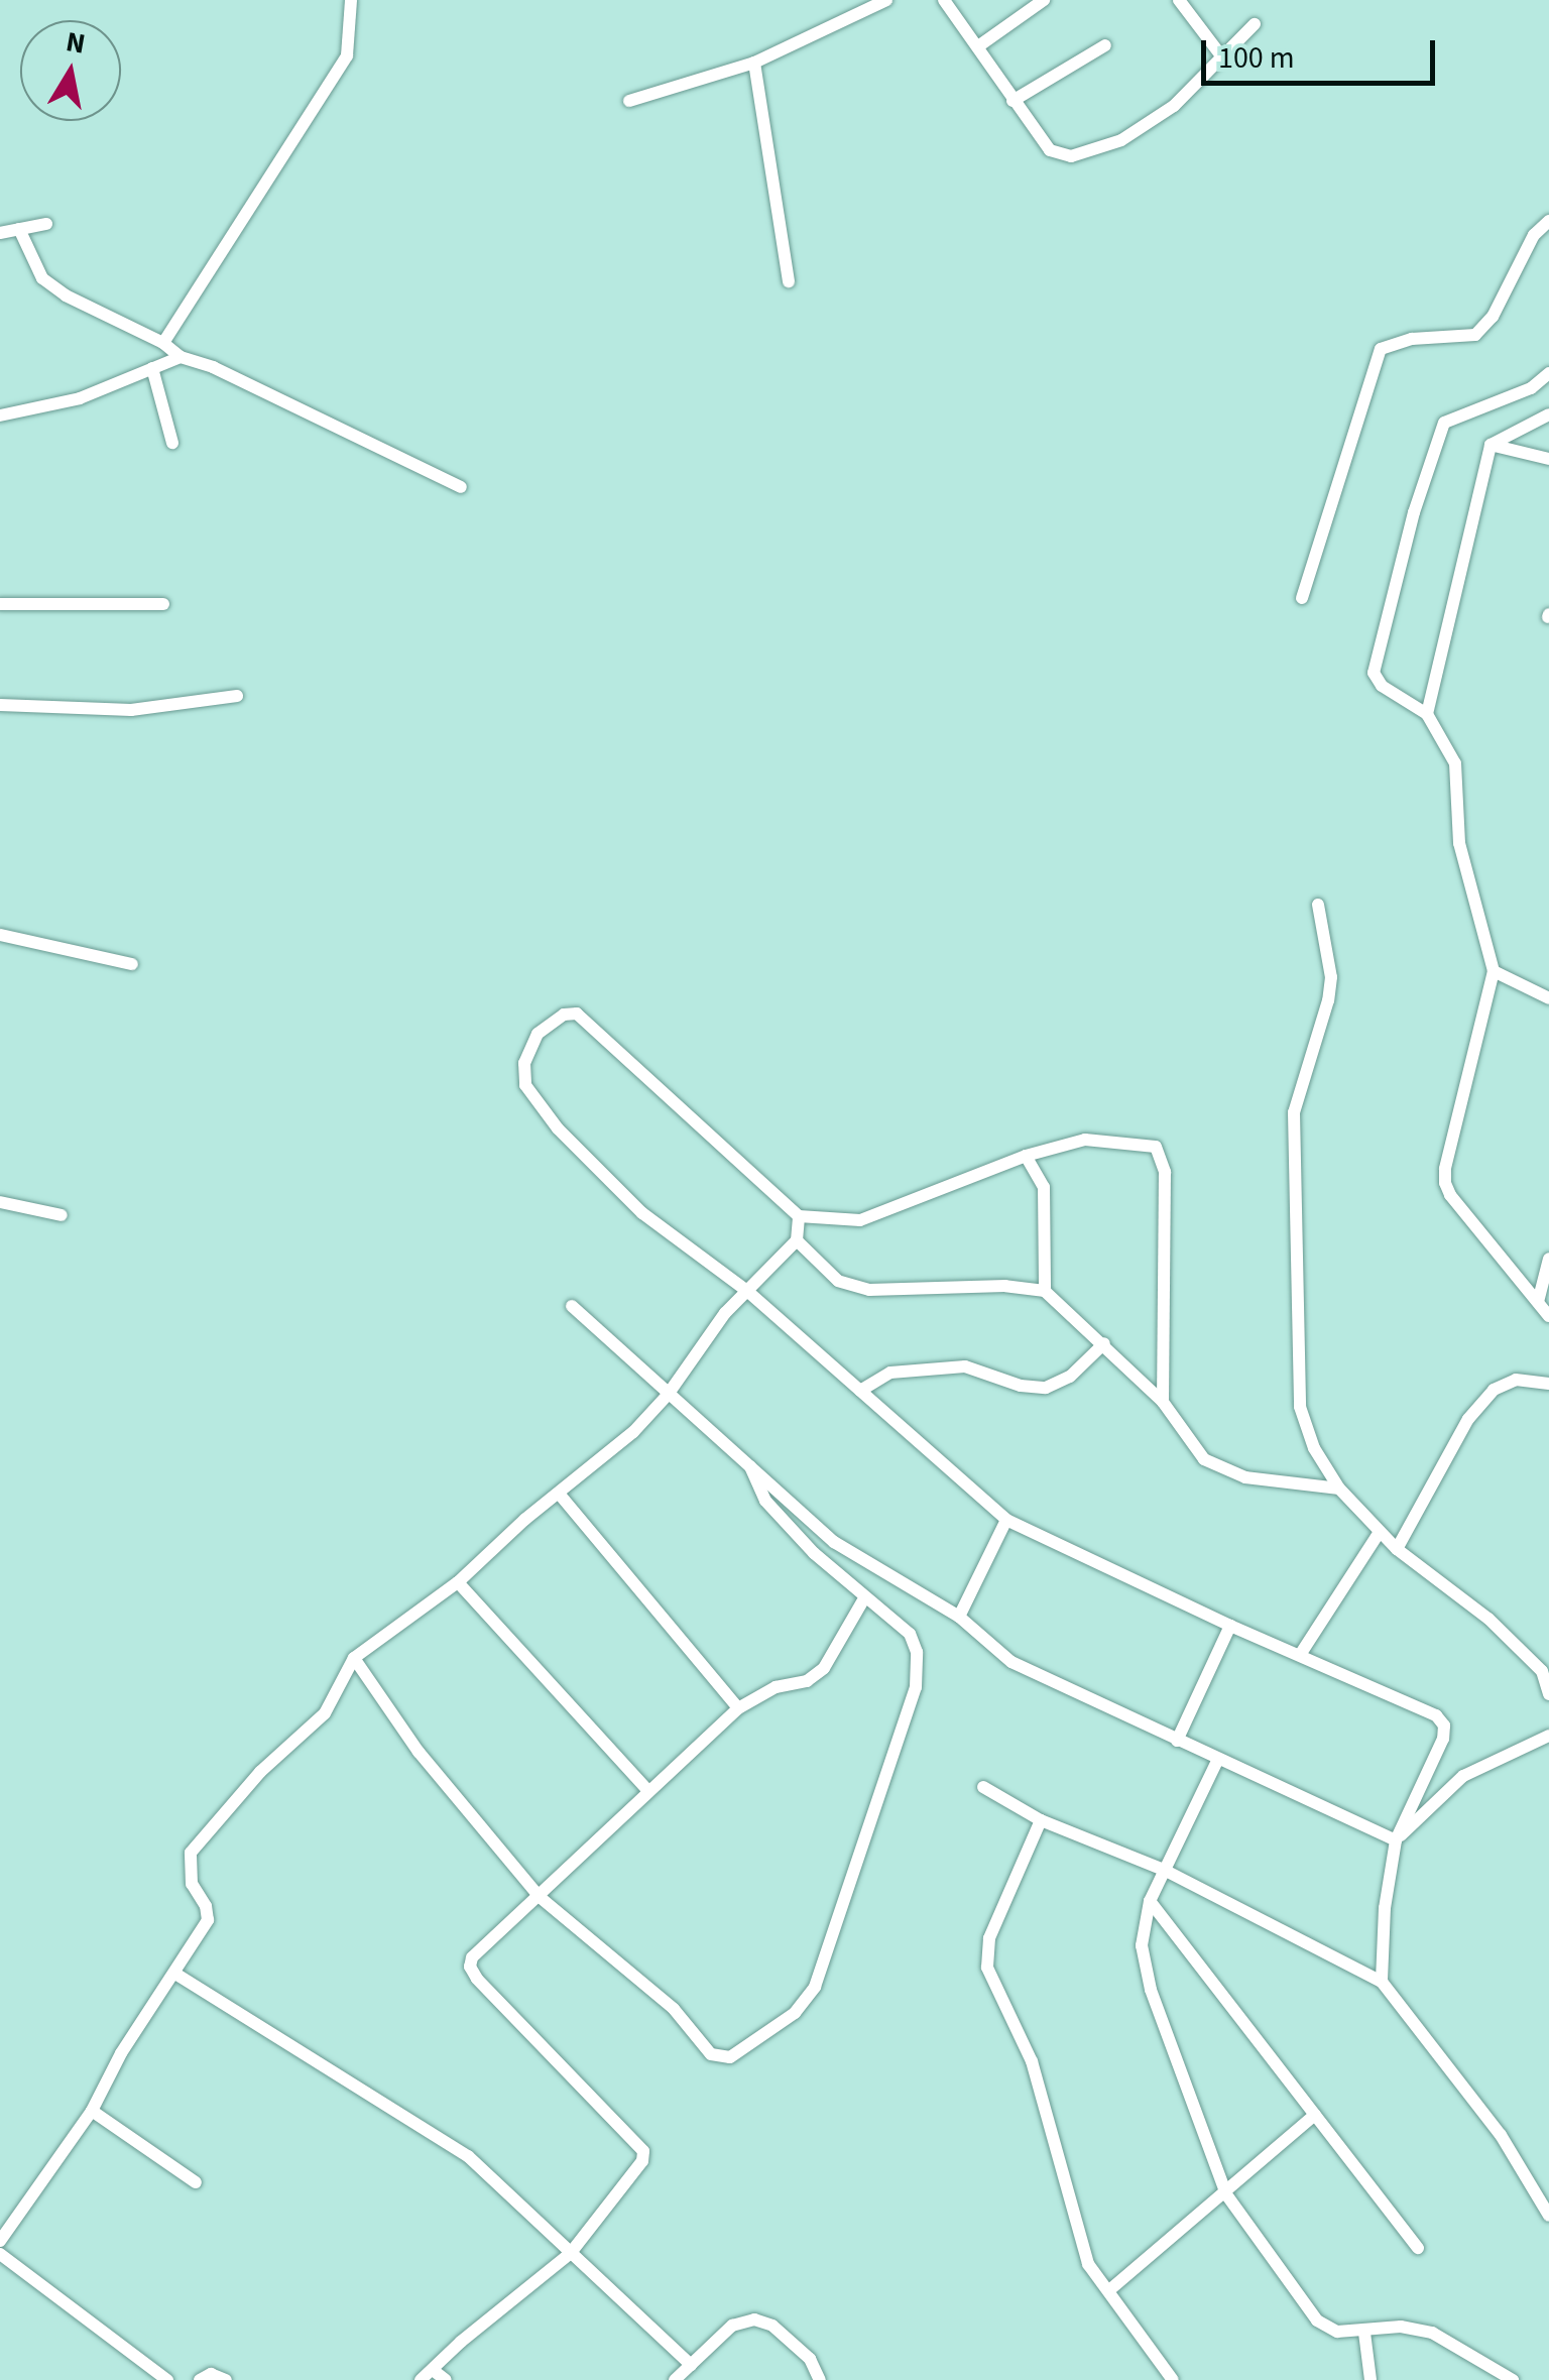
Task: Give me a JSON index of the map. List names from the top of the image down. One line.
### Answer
{"scale_bar":"100 m","north":"top"}
